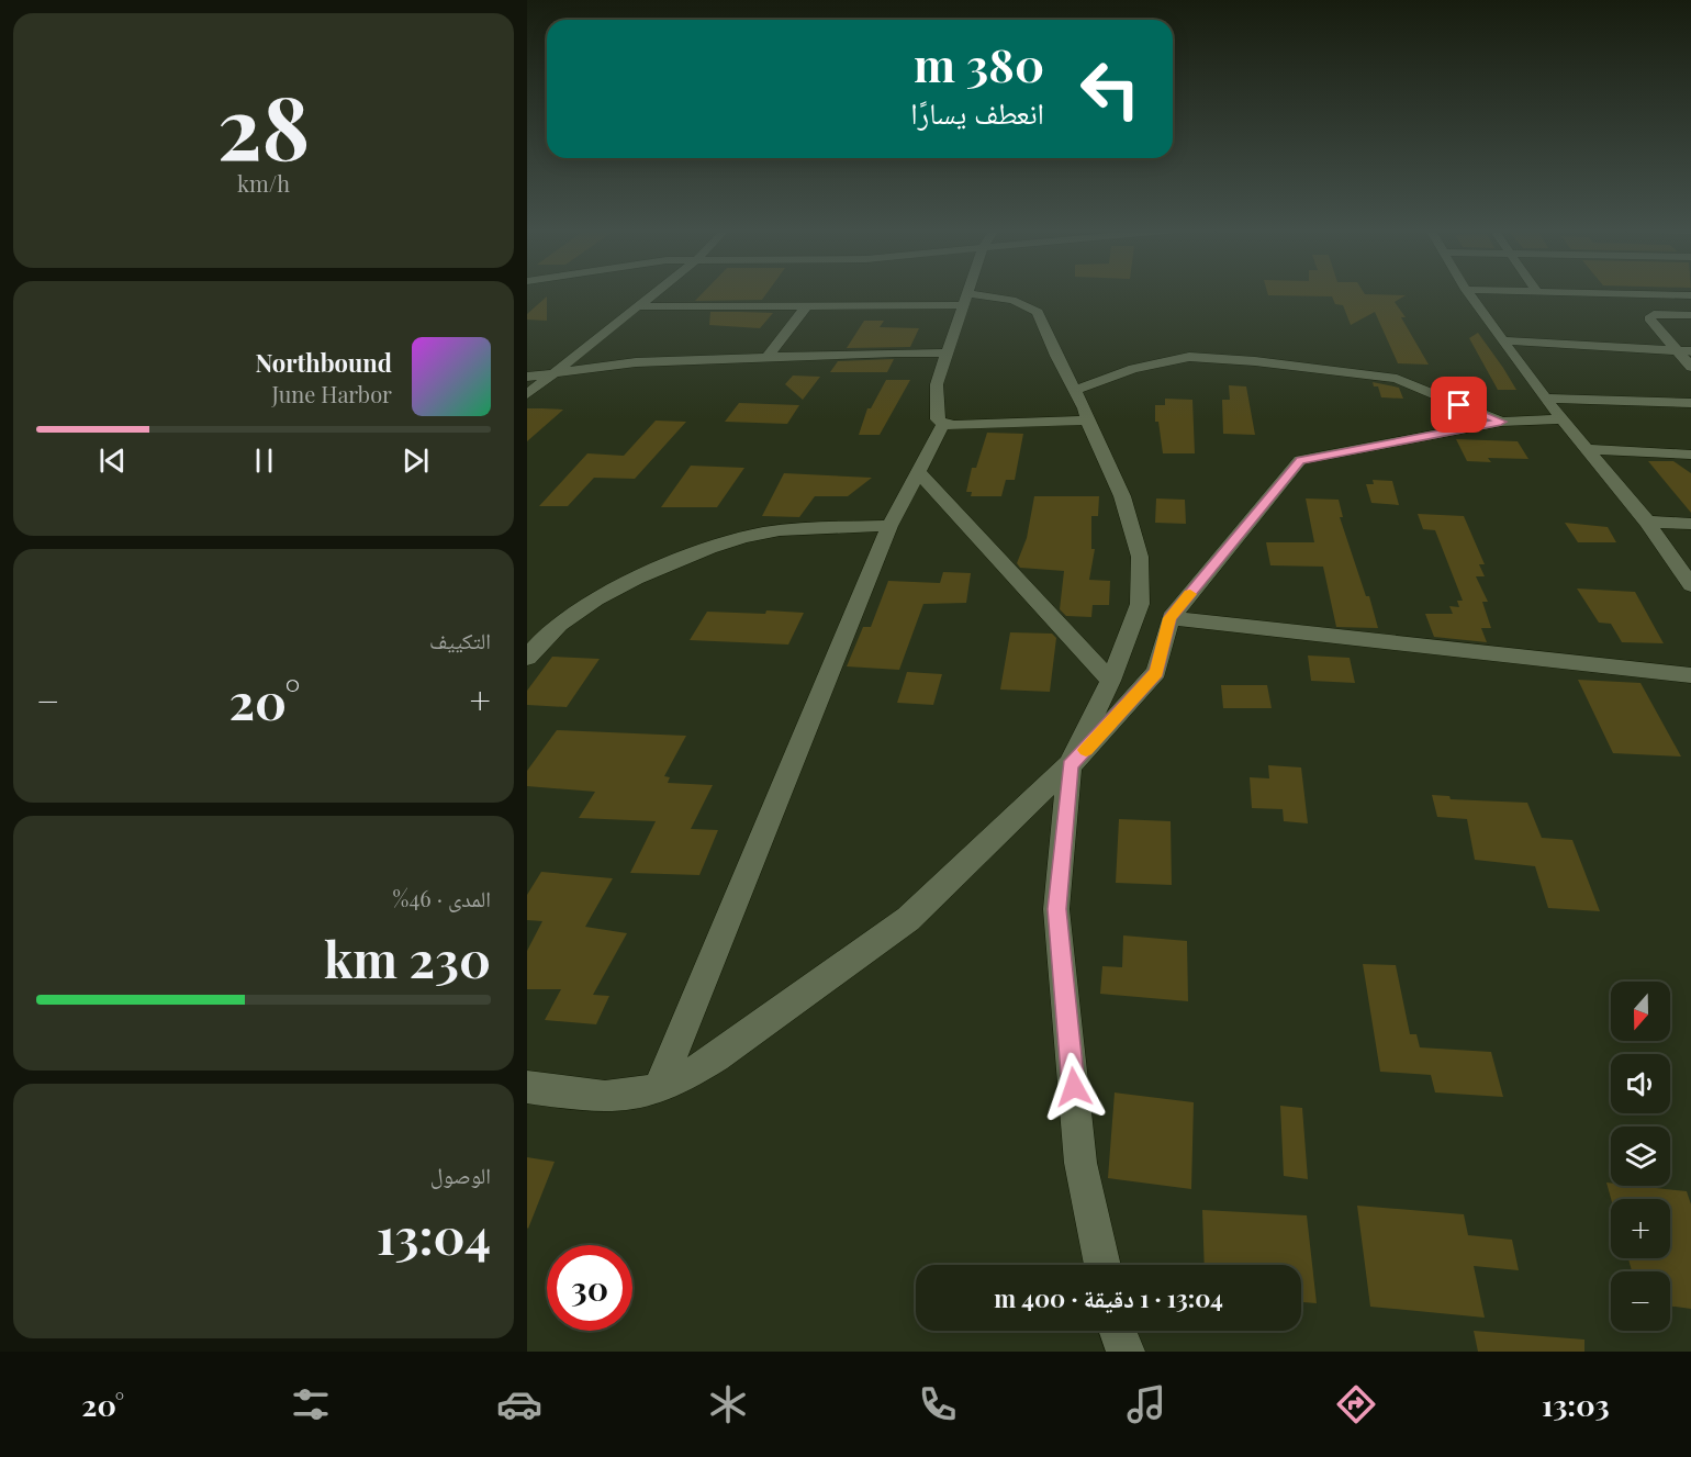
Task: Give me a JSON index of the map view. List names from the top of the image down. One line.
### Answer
{"north":"bottom","page":{"tile":[["28","km/h"],"التكييف",["المدى · 46%","230 km"],["الوصول","13:04"]],"turn":["380 m","انعطف يسارًا"],"song":["Northbound","June Harbor"],"heat":["−","20°","+"],"map_buttons":["+","−"],"limit":"30","trip":"13:04 · 1 دقيقة · 400 m","tabs":["13:03","20°"]}}
